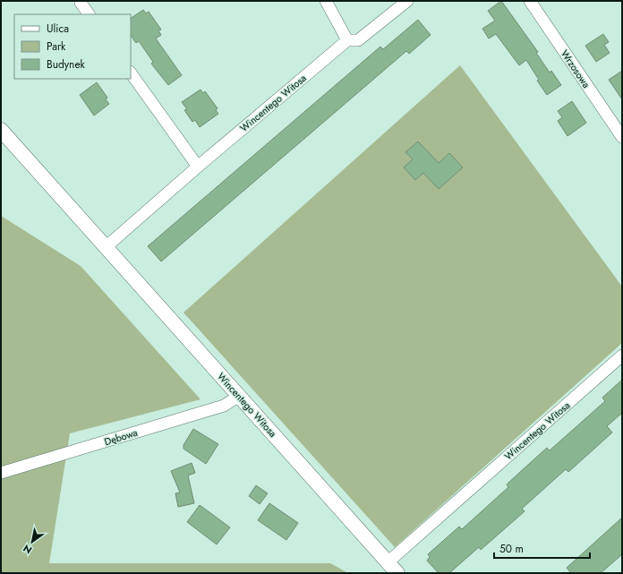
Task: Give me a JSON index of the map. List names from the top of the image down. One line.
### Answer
{"streets":{"street":["Wrzosowa","Wincentego Witosa","Dębowa"]},"crossings":[["Wincentego Witosa","Dębowa"]],"legend":["Ulica","Park","Budynek"],"scale_bar":"50 m","north":"bottom left"}
